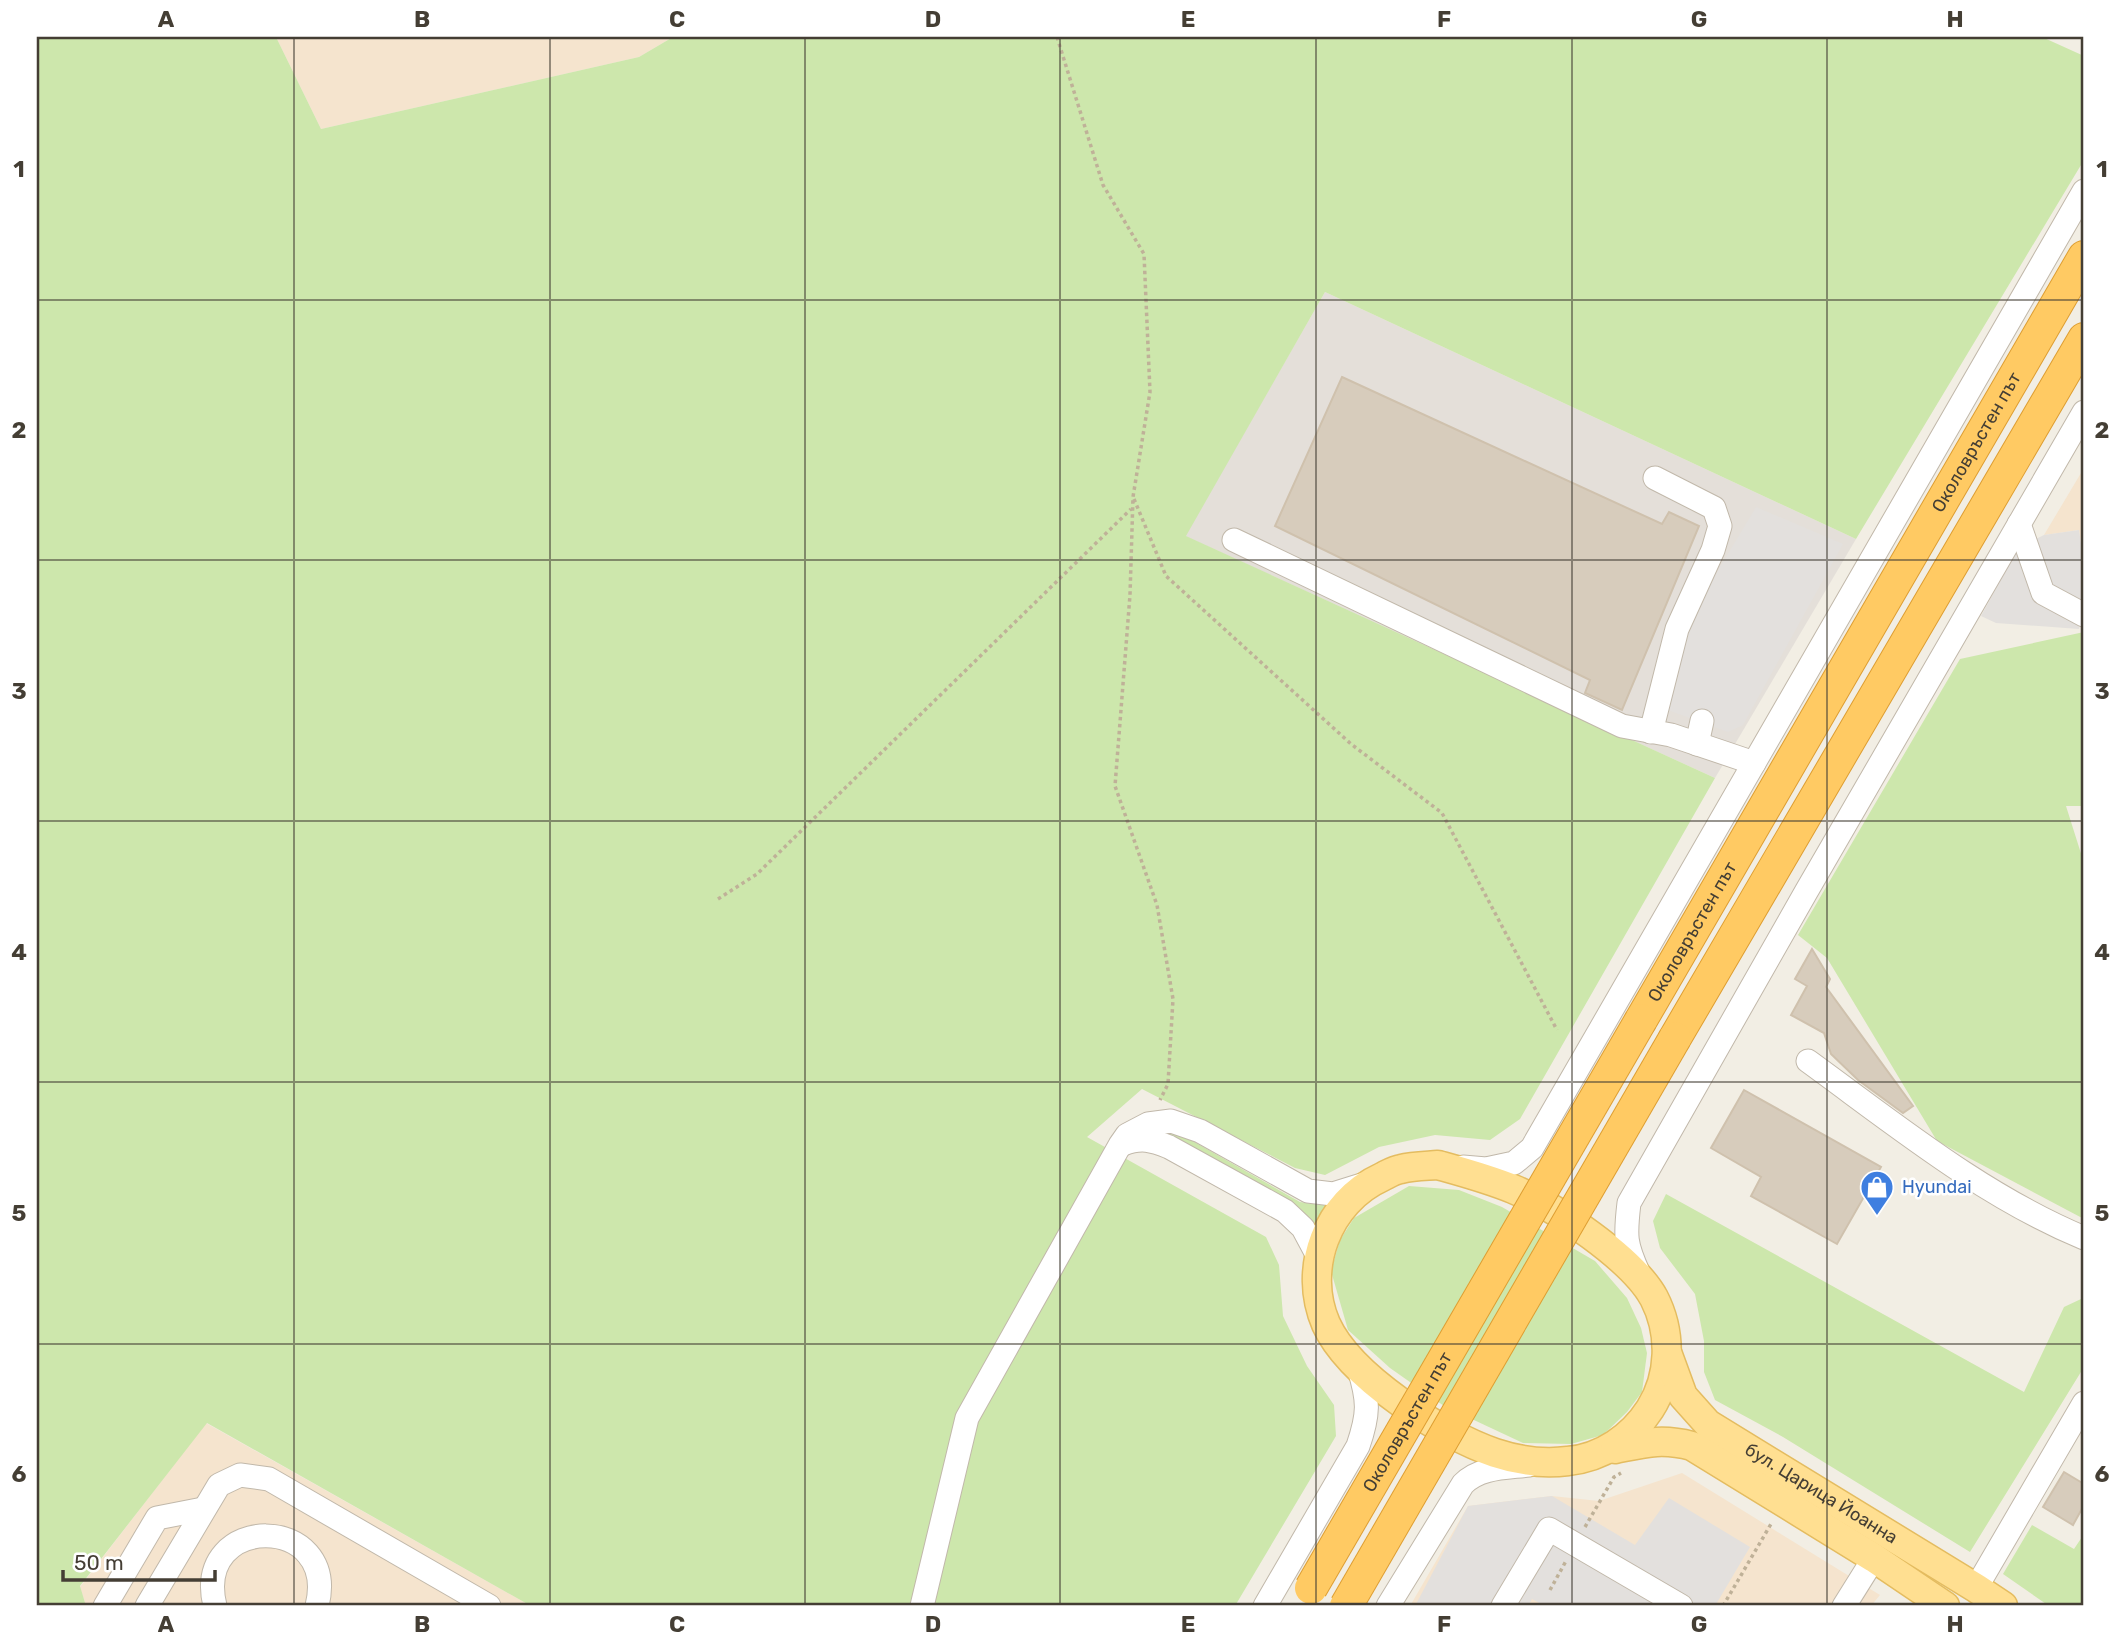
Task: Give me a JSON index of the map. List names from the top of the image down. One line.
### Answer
{"streets":{"highway":["Околовръстен път"],"main road":["бул. Царица Йоанна"]},"places":{"shop":["Hyundai"]},"scale_bar":"50 m","grid":{"columns":["A","B","C","D","E","F","G","H"],"rows":["1","2","3","4","5","6"]}}
